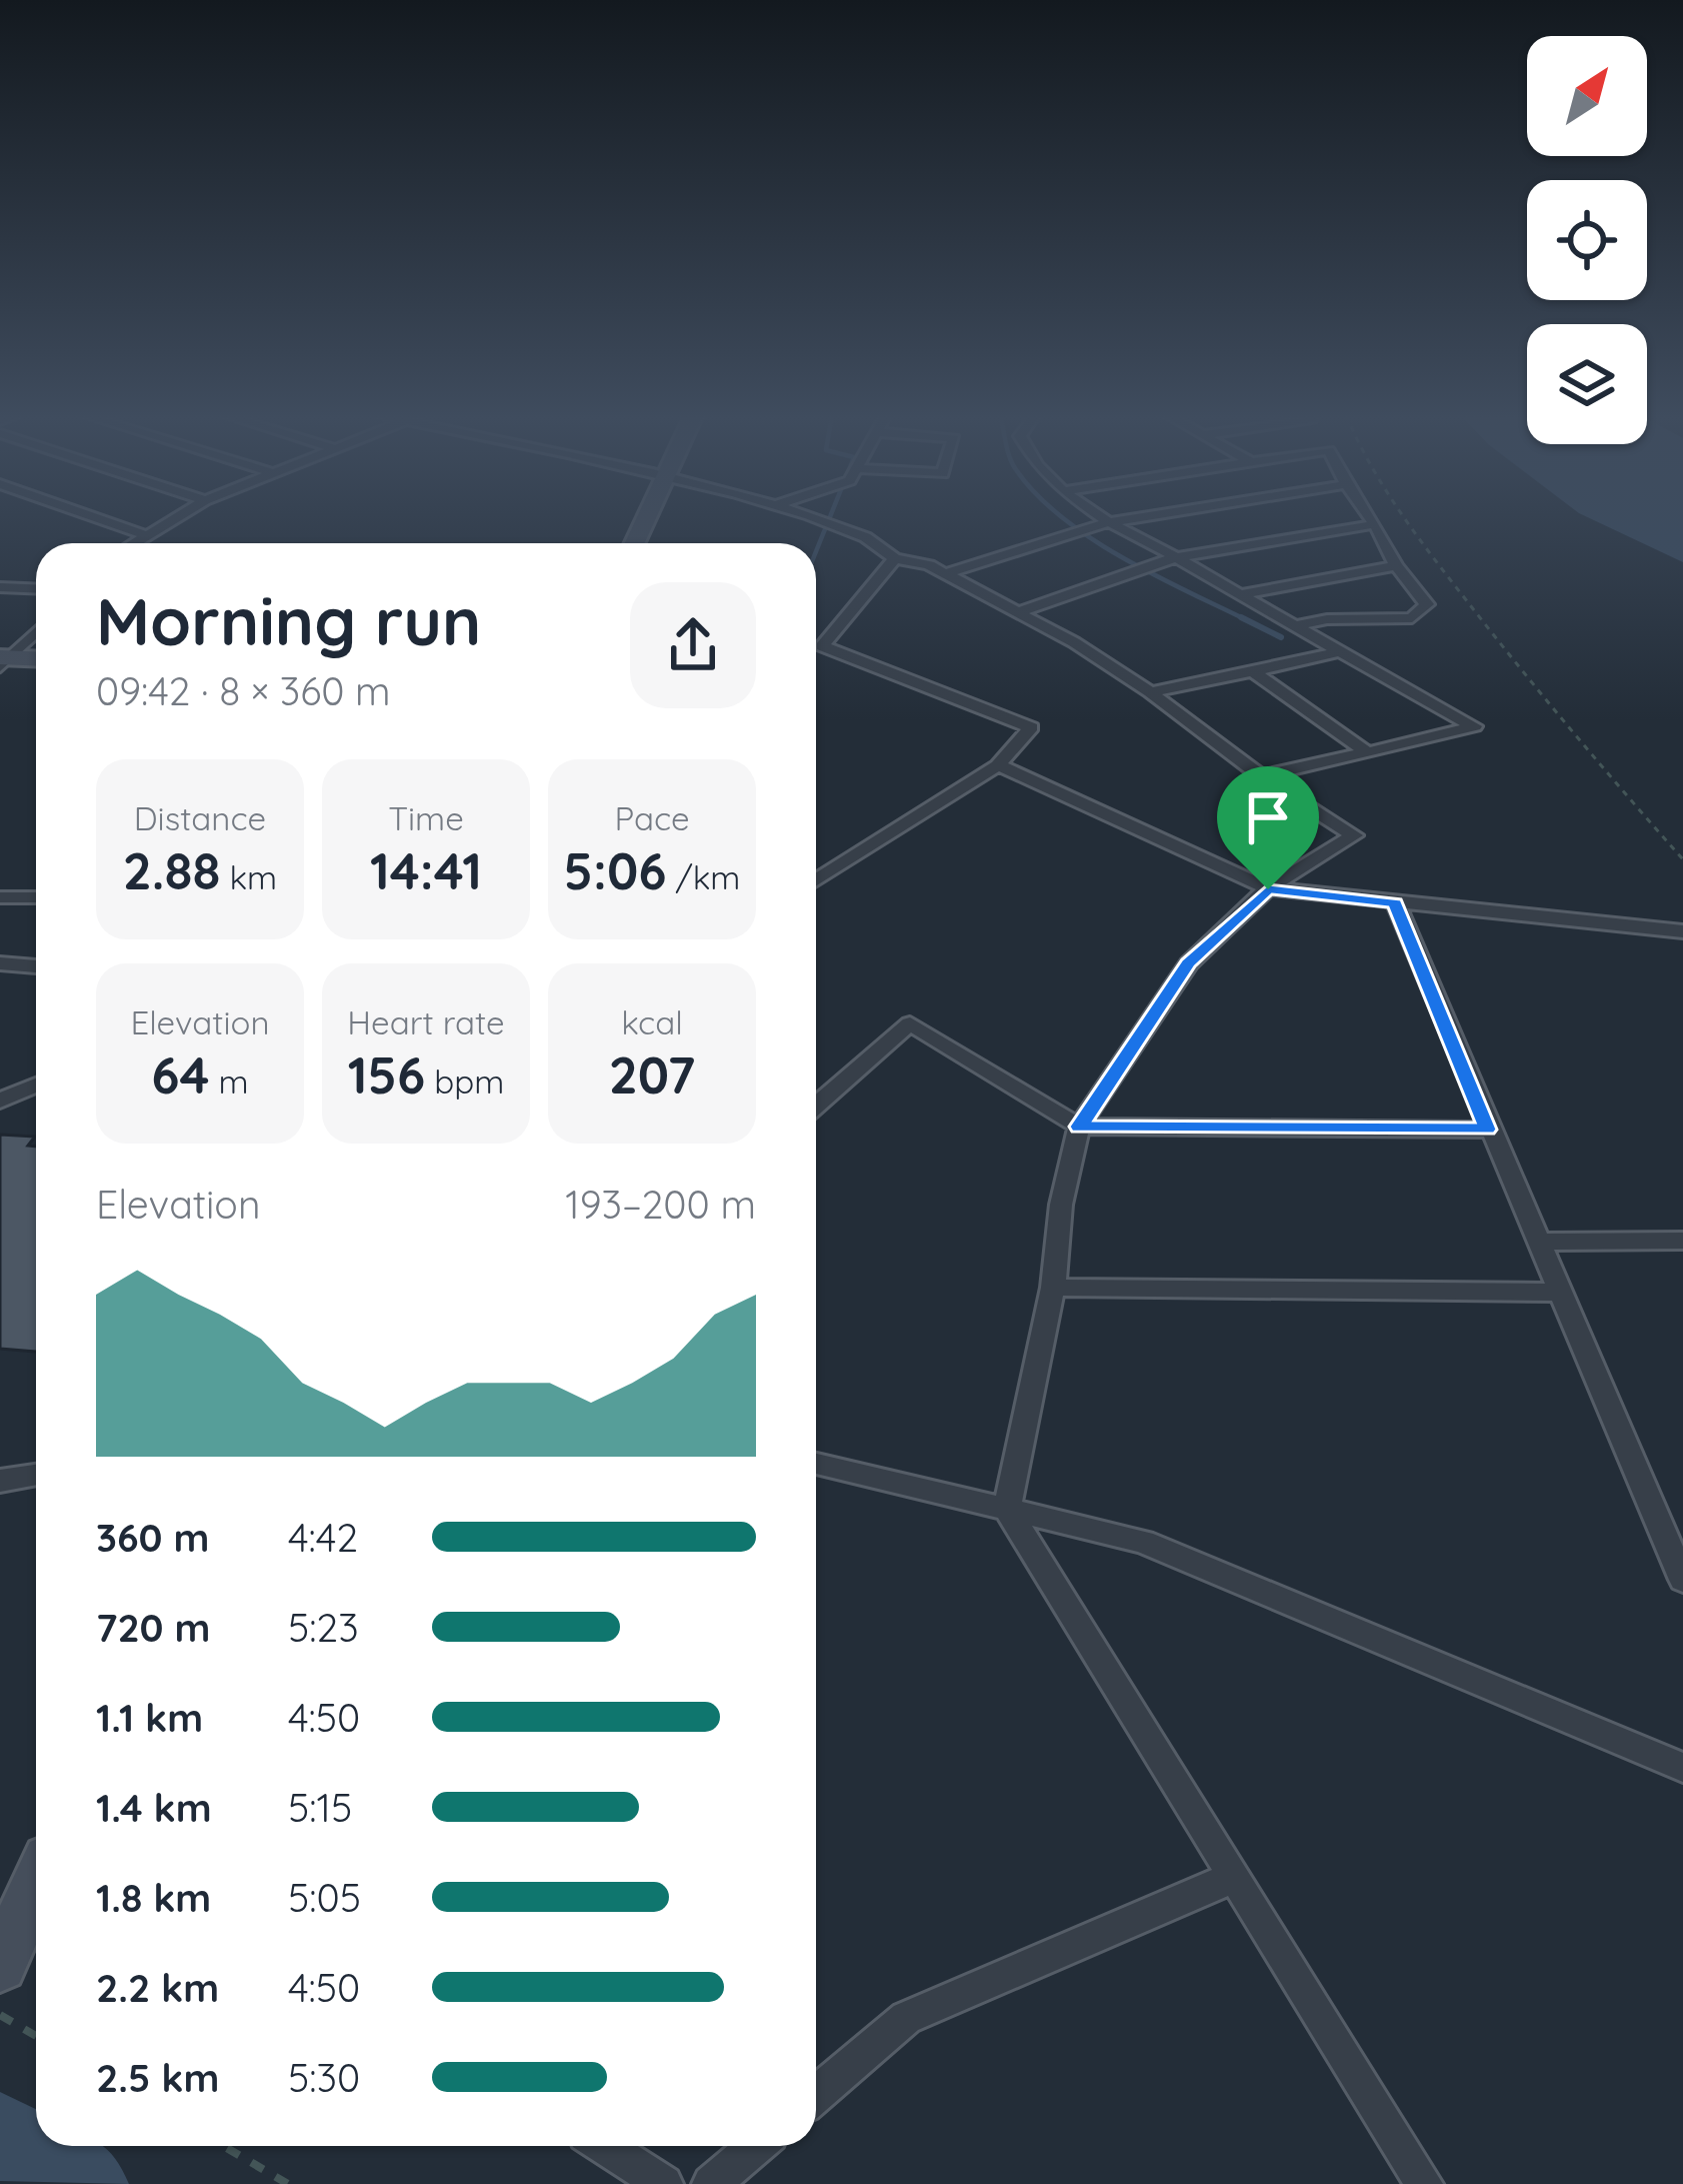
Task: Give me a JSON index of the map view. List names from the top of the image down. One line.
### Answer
{"north":"top right","page":{"heading":["Morning run","09:42 · 8 × 360 m"],"stats":[["Distance","2.88 km"],["Time","14:41"],["Pace","5:06 /km"],["Elevation","64 m"],["Heart rate","156 bpm"],["kcal","207"]],"chart":["Elevation","193–200 m"],"list":[{"name":"360 m","note":"4:42"},{"name":"720 m","note":"5:23"},{"name":"1.1 km","note":"4:50"},{"name":"1.4 km","note":"5:15"},{"name":"1.8 km","note":"5:05"},{"name":"2.2 km","note":"4:50"},{"name":"2.5 km","note":"5:30"}]}}
